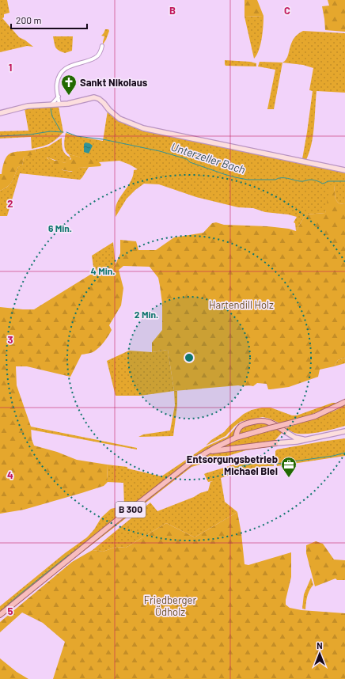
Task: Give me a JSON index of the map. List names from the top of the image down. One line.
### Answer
{"streets":{"main road":["B 300"]},"water":["Unterzeller Bach"],"parks":["Hartendill Holz","Friedberger Ödholz"],"places":{"church":["Sankt Nikolaus"],"office":["Entsorgungsbetrieb Michael Blei"]},"scale_bar":"200 m","north":"top","grid":{"columns":["B","C"],"rows":["1","2","3","4","5"]},"rings":["6 Min.","4 Min.","2 Min."]}
